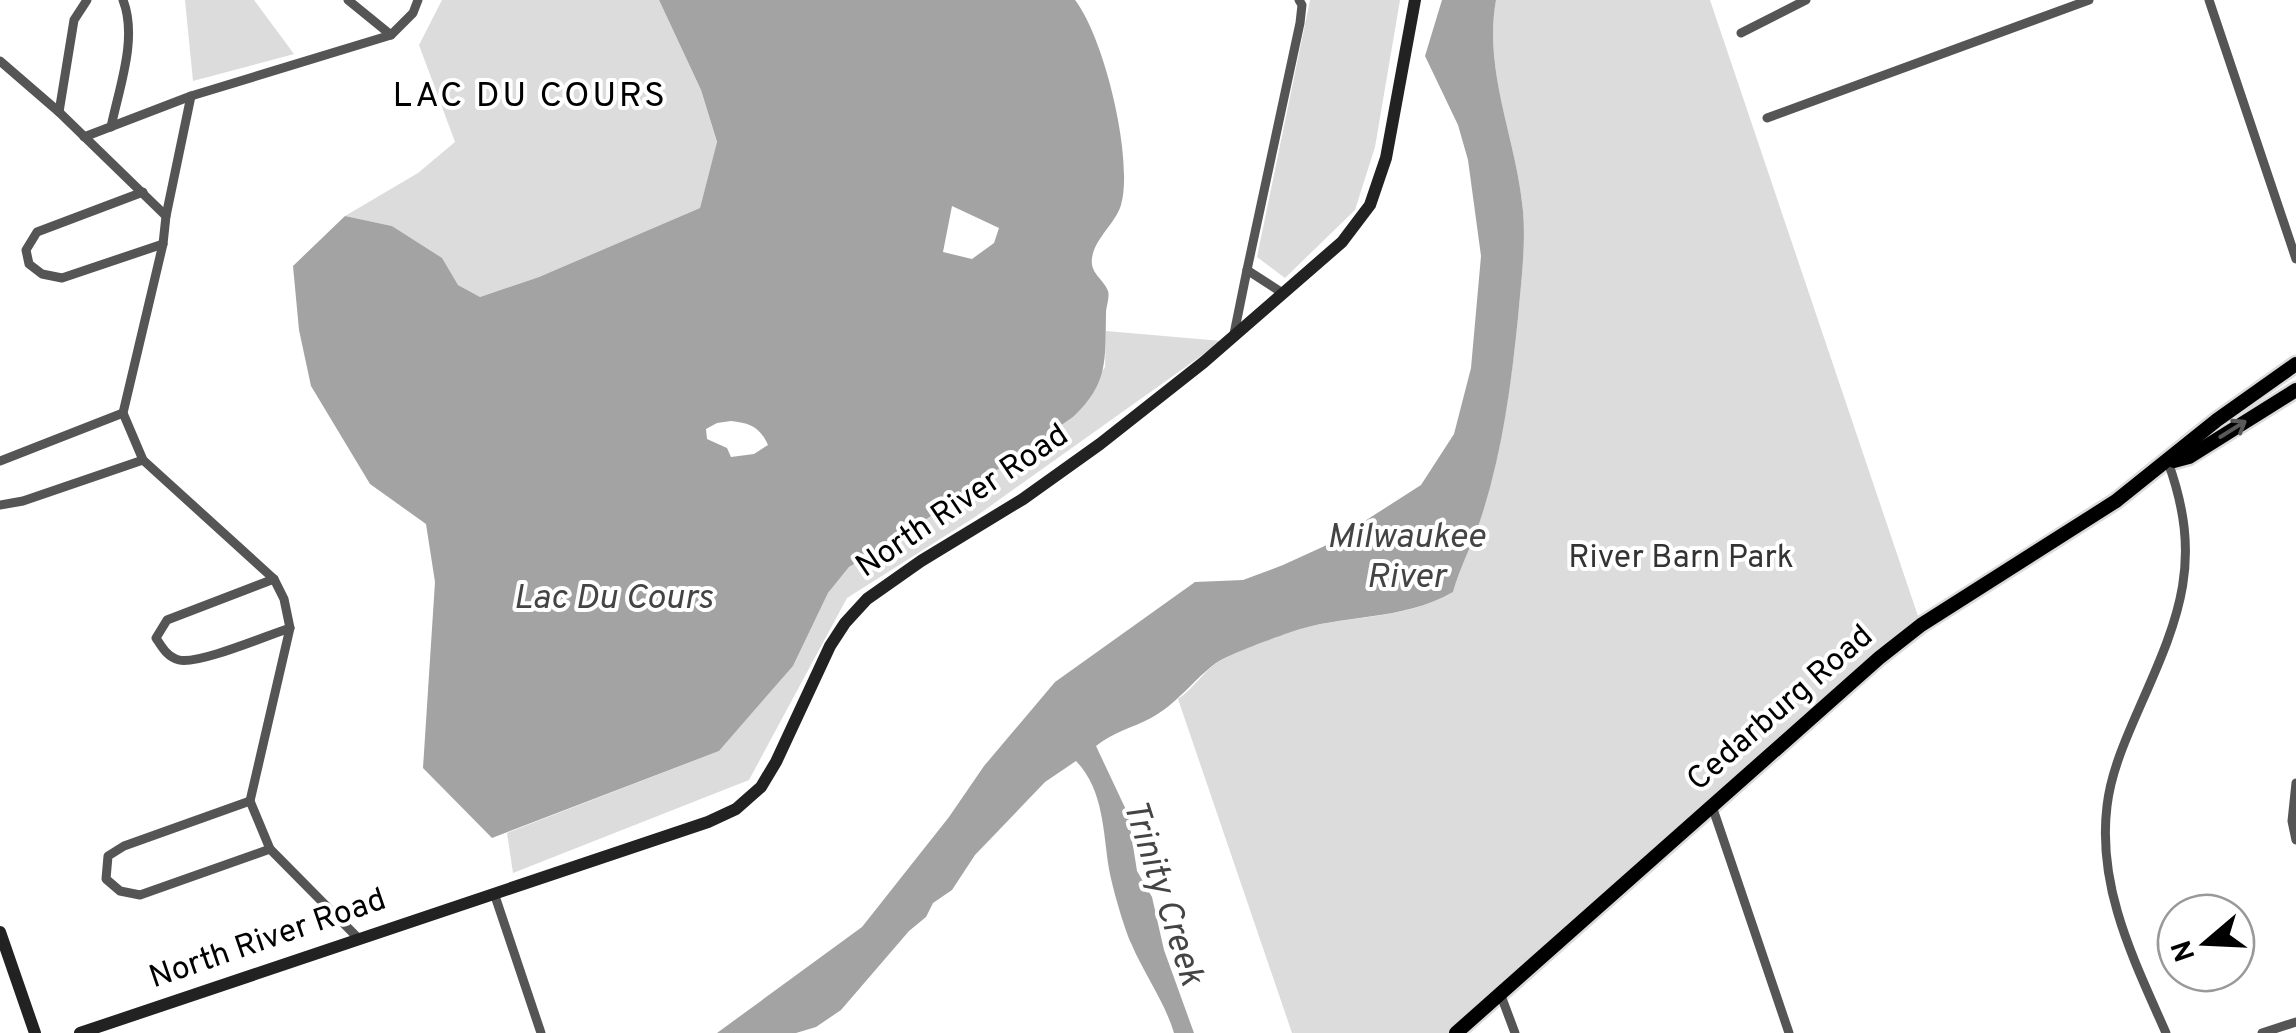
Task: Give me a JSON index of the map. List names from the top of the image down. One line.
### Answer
{"streets":{"main road":["Cedarburg Road"],"street":["North River Road"]},"districts":["LAC DU COURS"],"water":["Milwaukee River","Lac Du Cours","Trinity Creek"],"parks":["River Barn Park"],"north":"left"}
